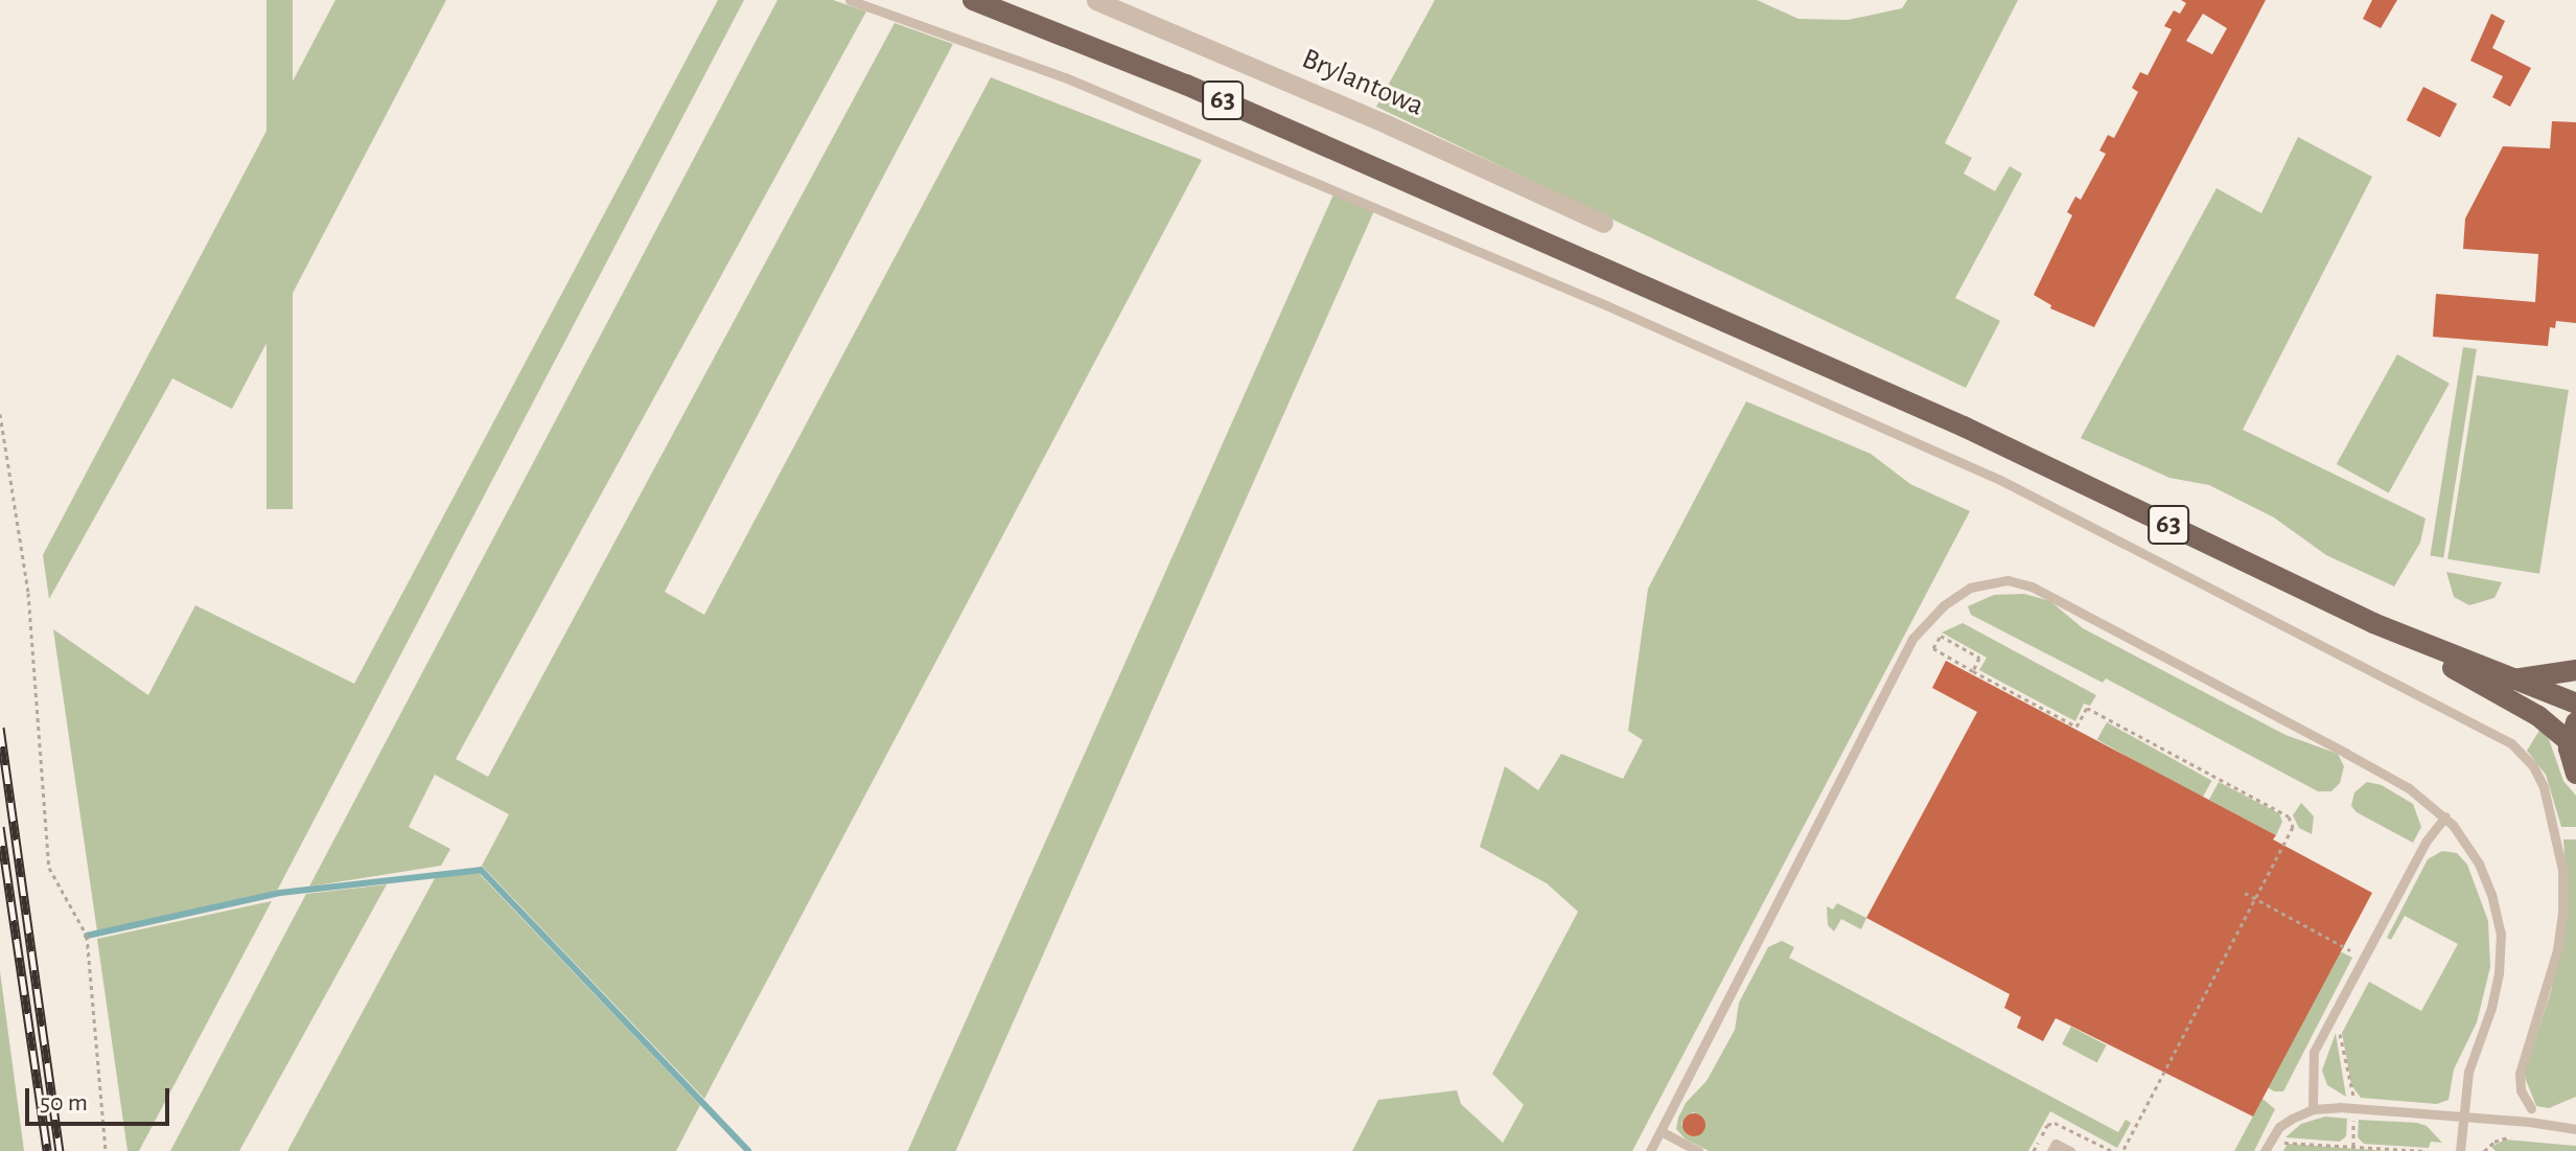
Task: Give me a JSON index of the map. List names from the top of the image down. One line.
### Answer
{"streets":{"main road":["63"],"street":["Brylantowa"]},"scale_bar":"50 m"}
